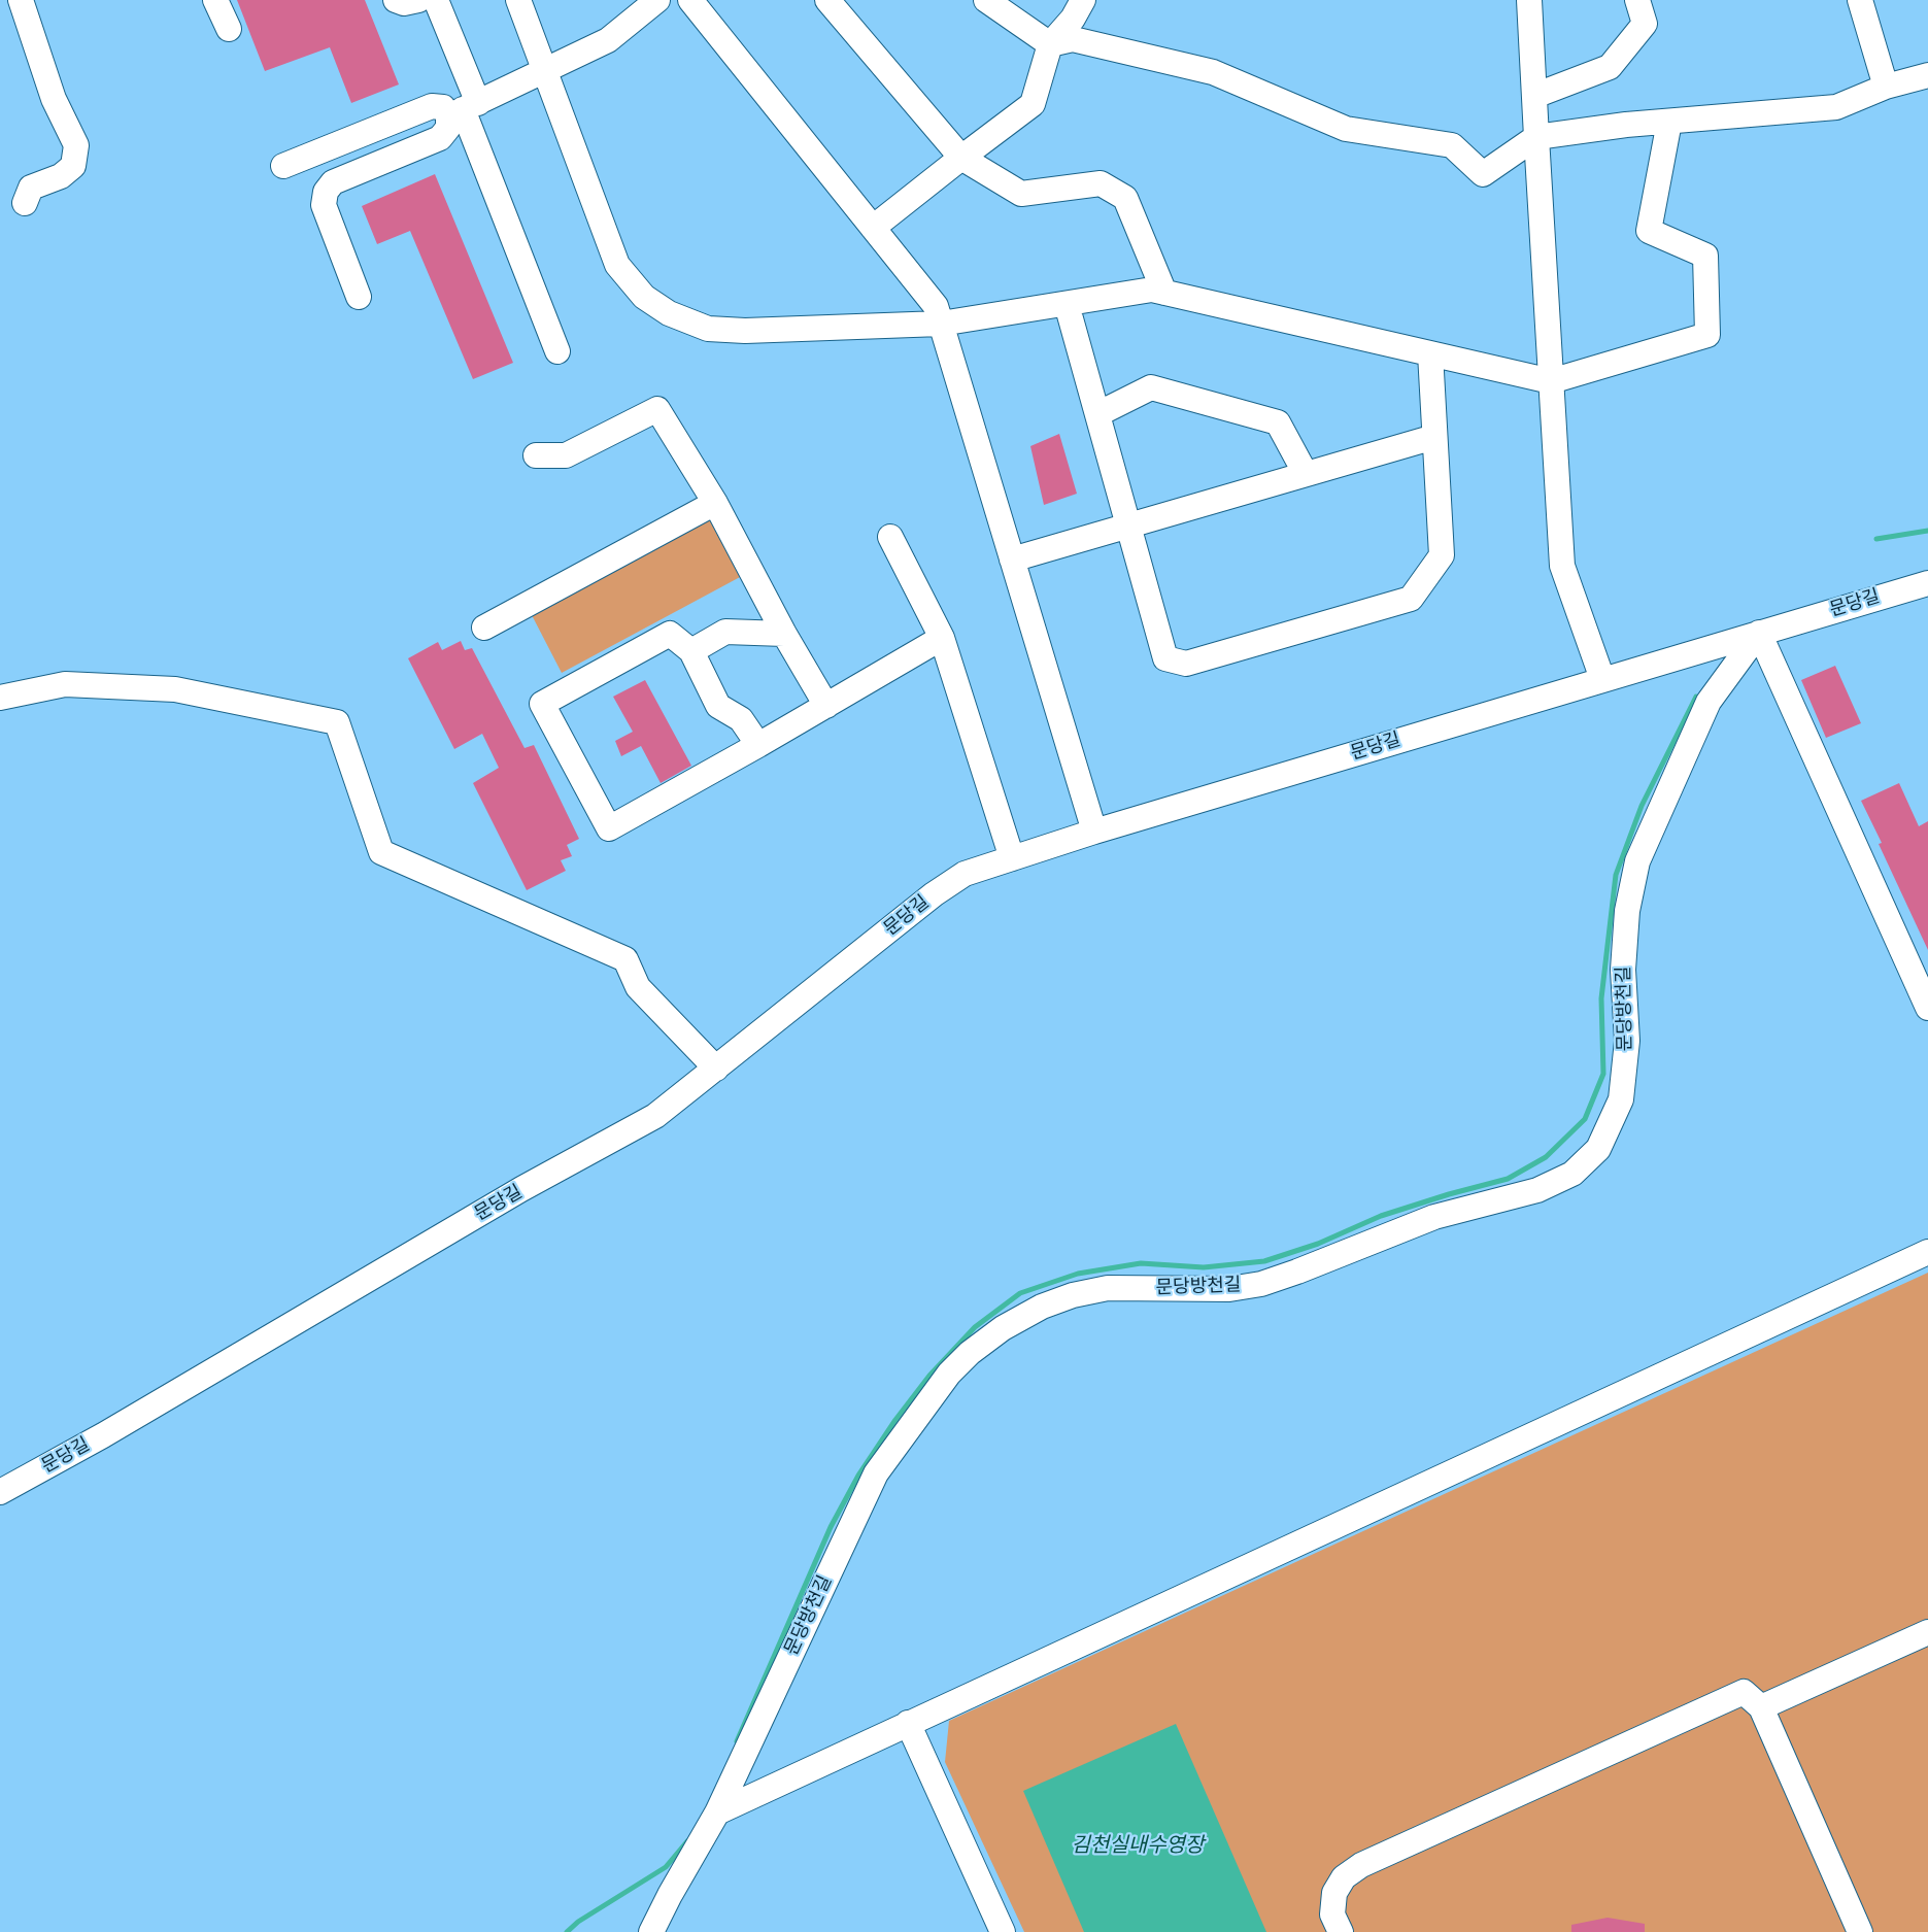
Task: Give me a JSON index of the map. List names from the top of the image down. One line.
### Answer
{"streets":{"street":["문당길","문당방천길"]},"crossings":[["문당길","문당방천길"]],"water":["김천실내수영장"]}
